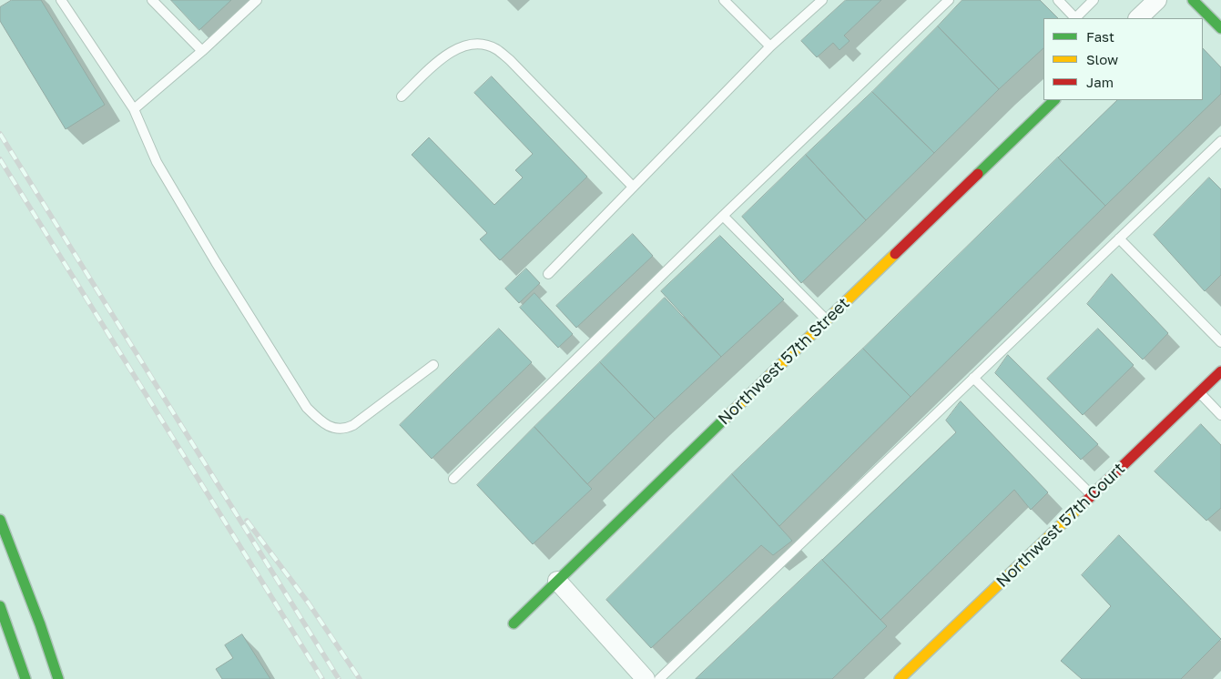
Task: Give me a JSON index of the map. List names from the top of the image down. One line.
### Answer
{"streets":{"main road":["Northwest 57th Street","Northwest 57th Court"]},"legend":["Fast","Slow","Jam"]}
